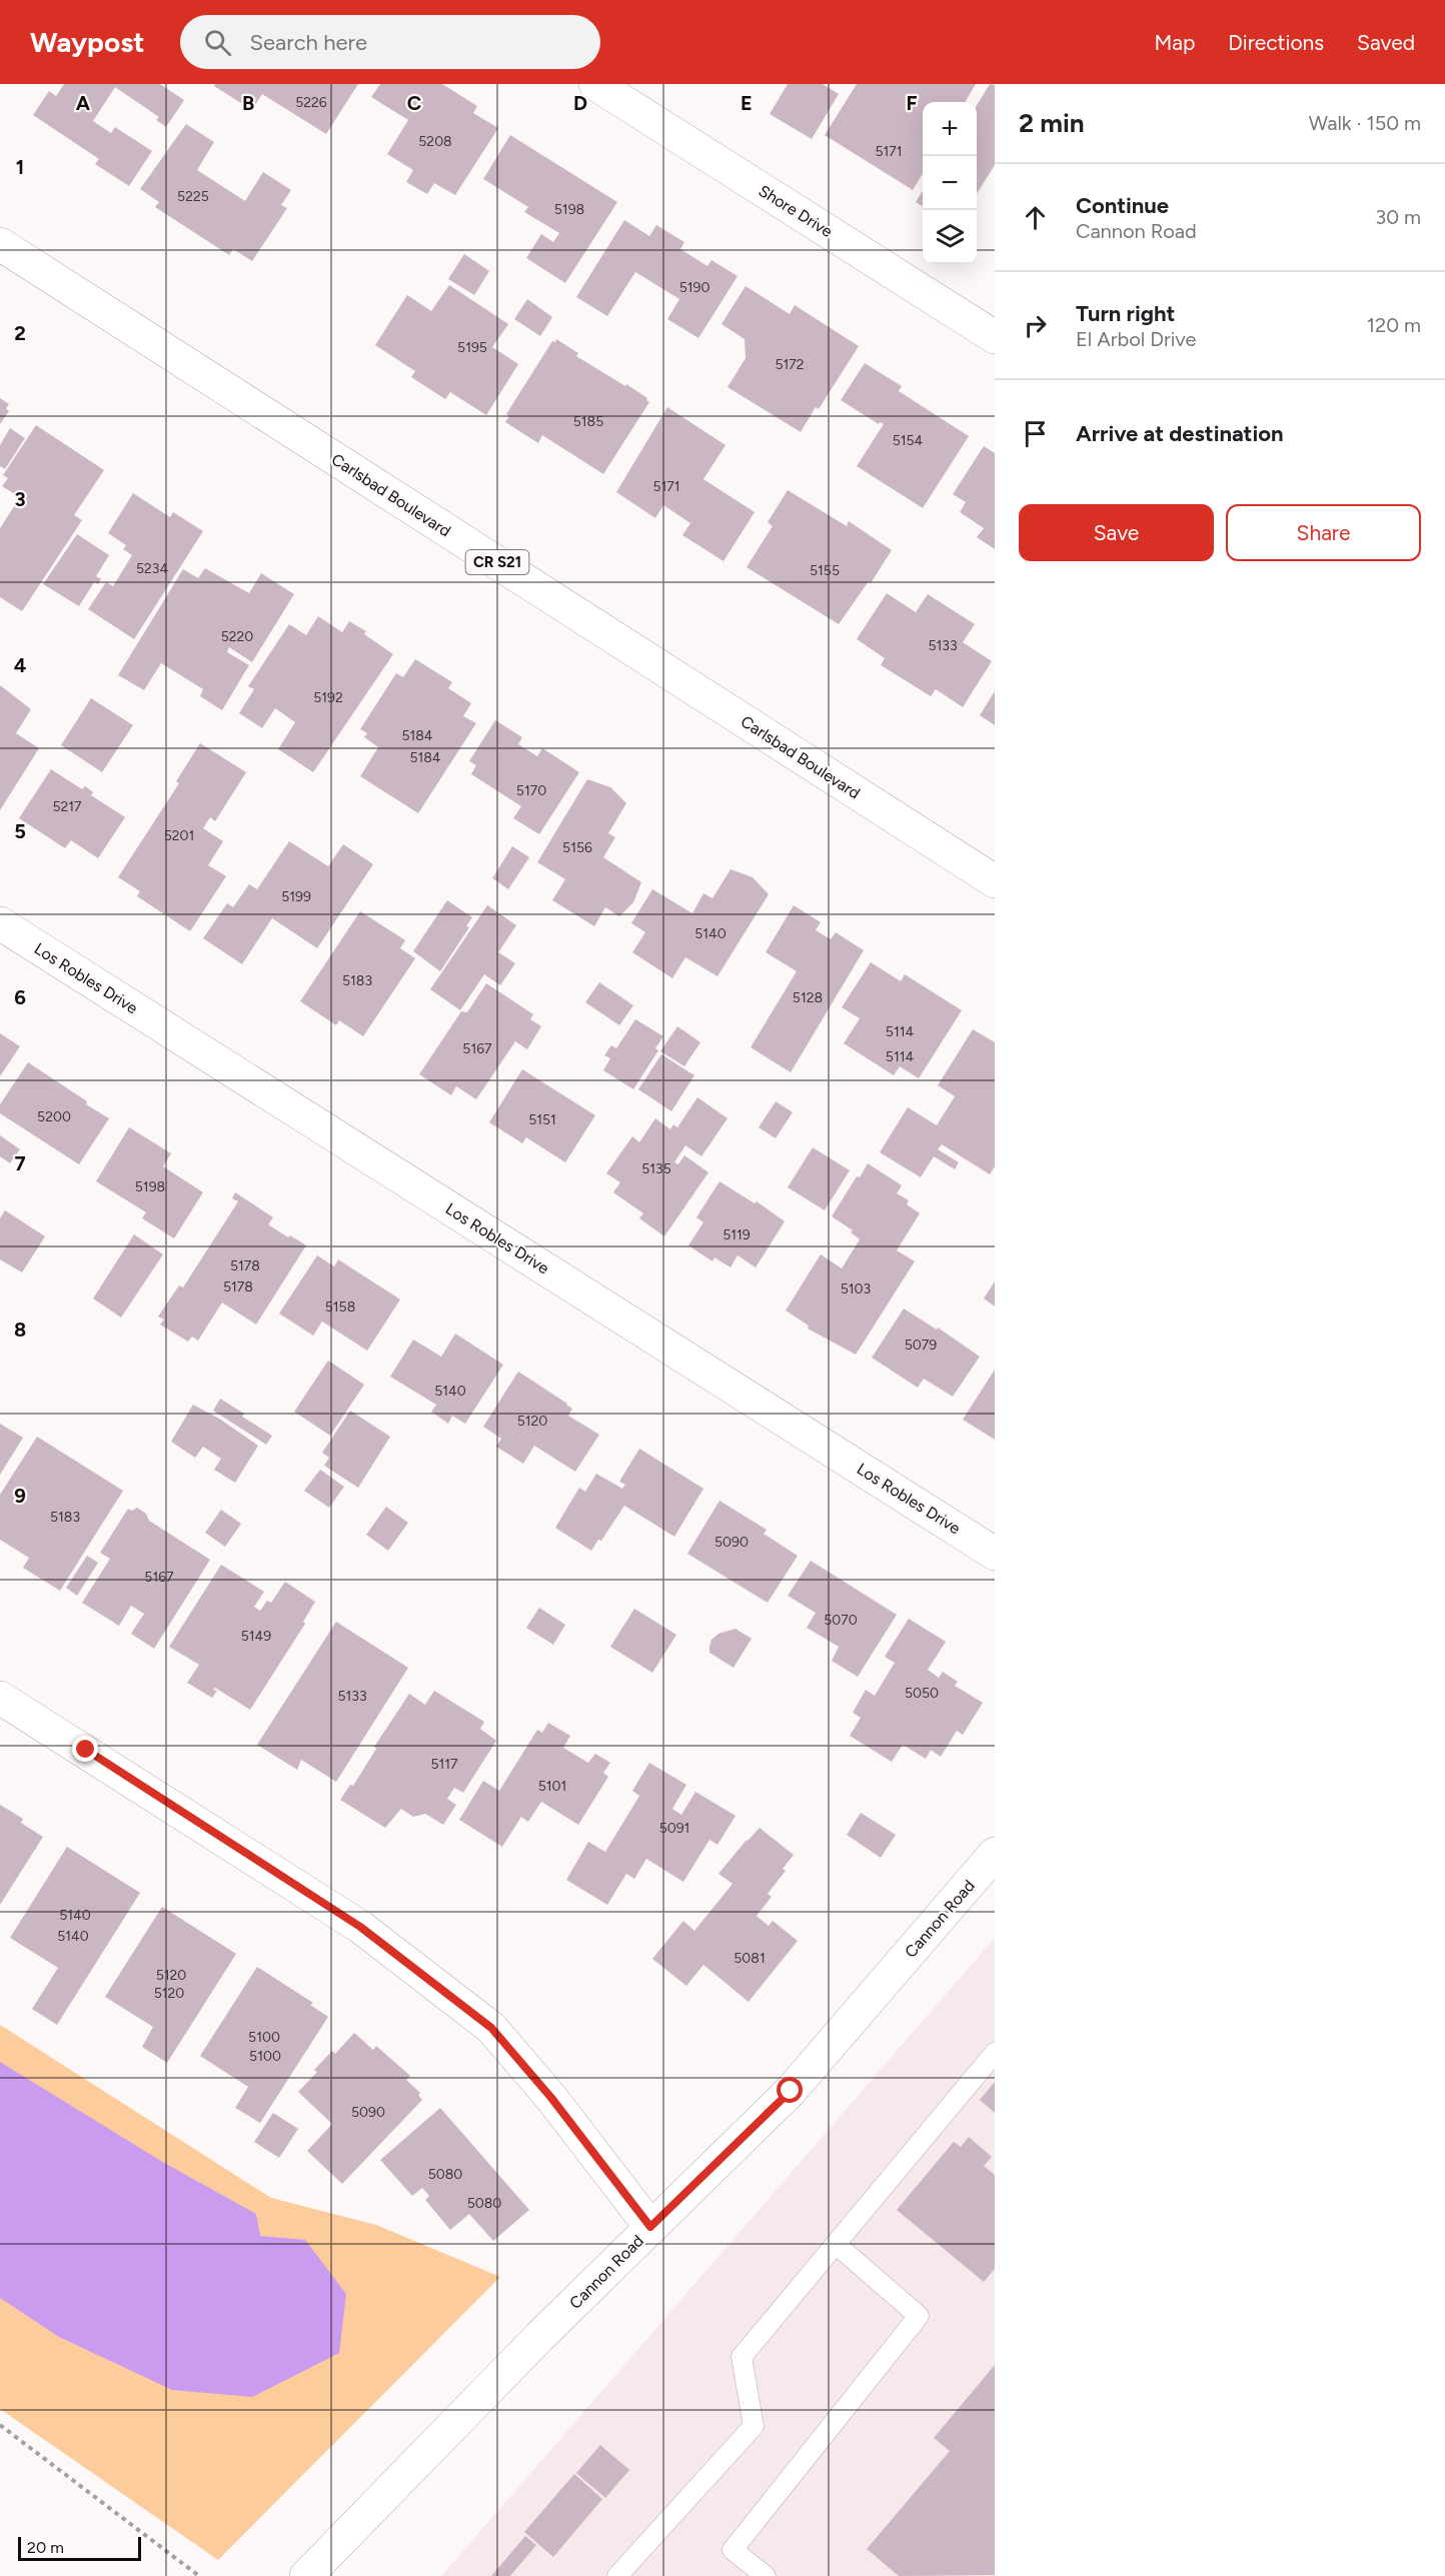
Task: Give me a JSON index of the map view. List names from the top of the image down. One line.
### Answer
{"streets":{"street":["Shore Drive","Carlsbad Boulevard","CR S21","Los Robles Drive","Cannon Road"]},"house_numbers":["5226","5208","5171","5225","5198","5190","5195","5172","5185","5154","5171","5234","5155","5220","5133","5192","5184","5184","5170","5217","5201","5156","5199","5140","5183","5128","5114","5167","5114","5200","5151","5135","5198","5119","5178","5178","5103","5158","5079","5140","5120","5183","5090","5167","5070","5149","5050","5133","5117","5101","5091","5140","5140","5081","5120","5120","5100","5100","5090","5080","5080"],"scale_bar":"20 m","page":{"header":"Waypost","search":"Search here","nav":["Map","Directions","Saved"],"heading":["2 min","Walk · 150 m"],"map_buttons":["+","−"],"list":[["Continue","Cannon Road","30 m"],["Turn right","El Arbol Drive","120 m"],"Arrive at destination"],"buttons":["Save","Share"],"scale":"20 m"},"grid":{"columns":["A","B","C","D","E","F"],"rows":["1","2","3","4","5","6","7","8","9"]}}
